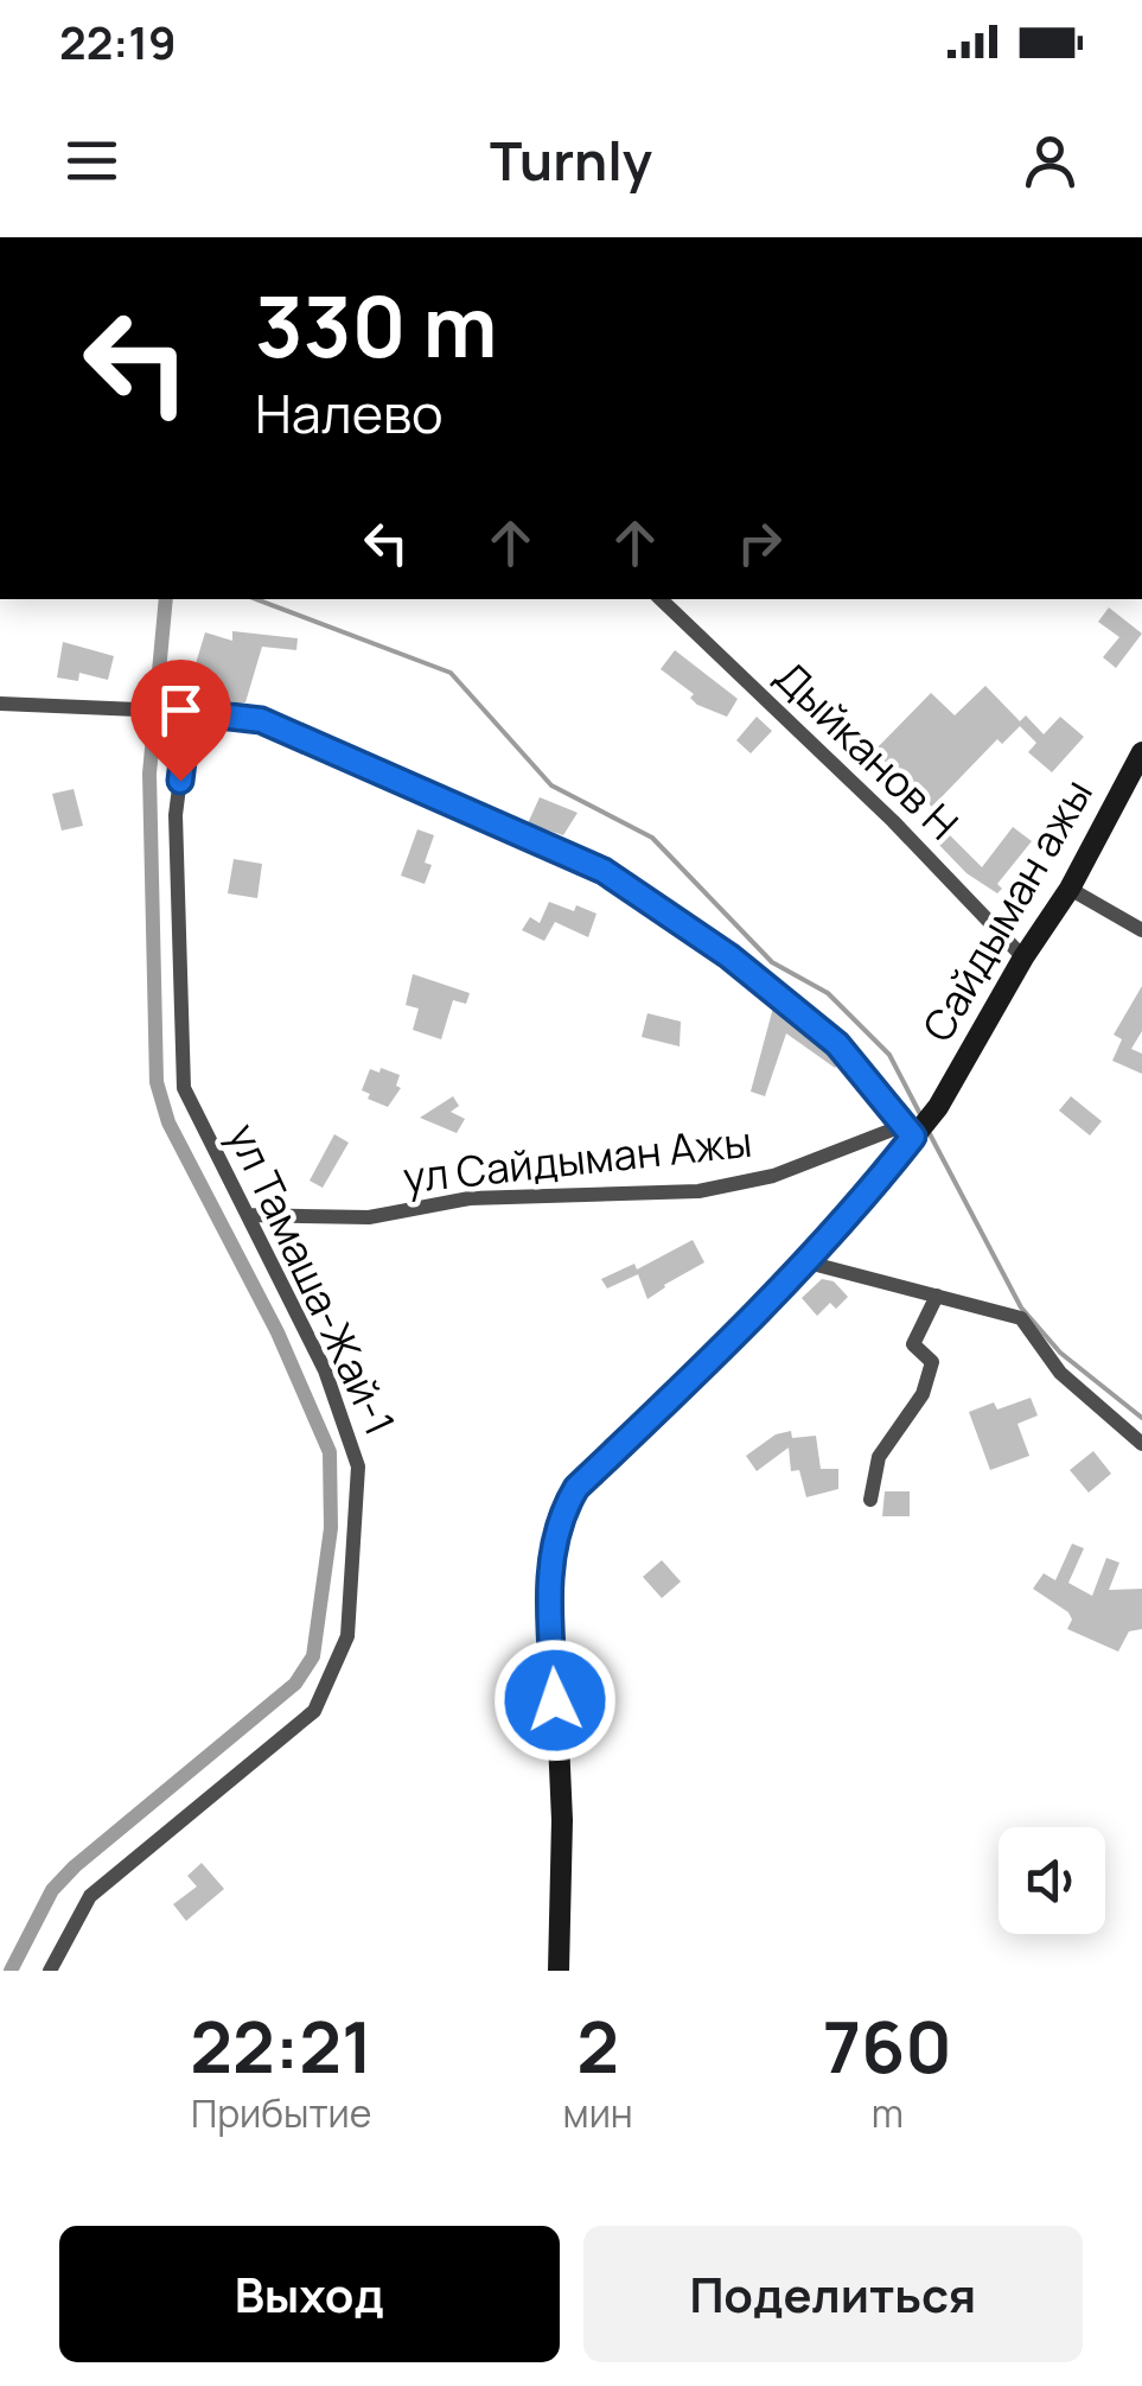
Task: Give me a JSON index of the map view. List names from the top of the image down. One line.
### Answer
{"streets":{"main road":["Сайдыман ажы"],"street":["Дыйканов Н","ул Сайдыман Ажы","ул Тамаша-Жай-1"]},"crossings":[["Дыйканов Н","Сайдыман ажы"],["Сайдыман ажы","ул Сайдыман Ажы"],["ул Сайдыман Ажы","ул Тамаша-Жай-1"]],"page":{"status":"22:19","header":"Turnly","turn":["330 m","Налево"],"eta":["22:21","Прибытие","2","мин","760","m"],"buttons":["Выход","Поделиться"]}}
